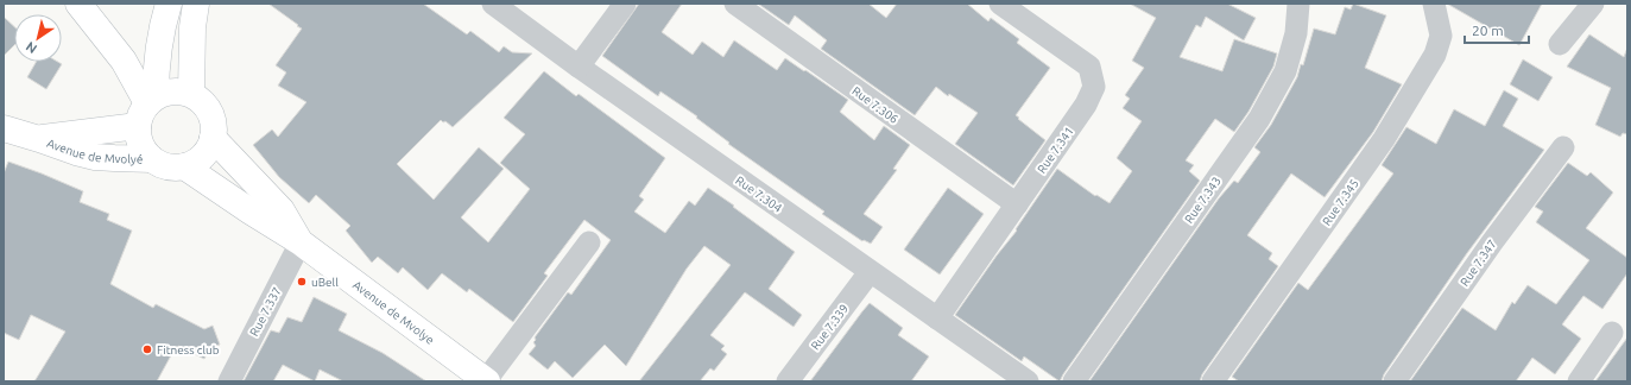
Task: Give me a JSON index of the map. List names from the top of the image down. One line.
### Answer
{"streets":{"main road":["Avenue de Mvolyé","Avenue de Mvolye"],"street":["Rue 7.306","Rue 7.341","Rue 7.304","Rue 7.343","Rue 7.345","Rue 7.347","Rue 7.337","Rue 7.339"]},"crossings":[["Rue 7.306","Rue 7.341"],["Avenue de Mvolyé","Avenue de Mvolye"],["Rue 7.341","Rue 7.304"],["Rue 7.304","Rue 7.339"],["Rue 7.337","Avenue de Mvolye"]],"places":["uBell","Fitness club"],"scale_bar":"20 m","north":"bottom left"}
